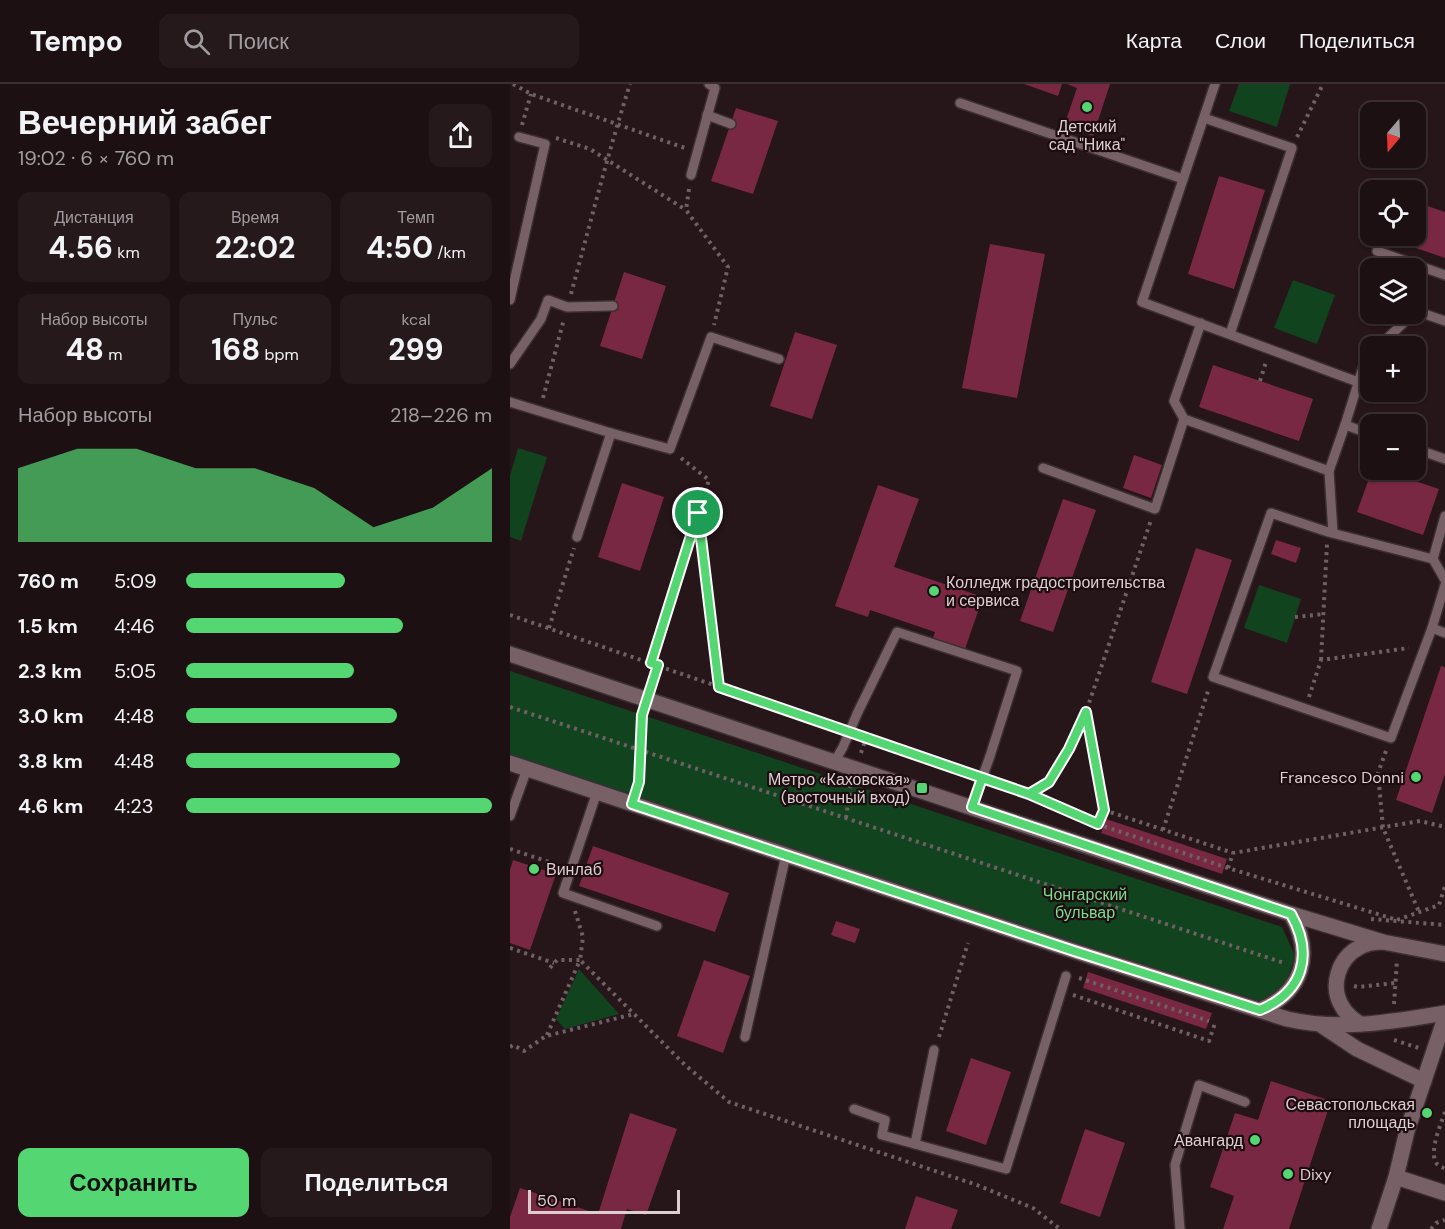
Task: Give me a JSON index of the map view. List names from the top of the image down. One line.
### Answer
{"parks":["Чонгарский бульвар"],"places":{"other":["Детский сад \"Ника\"","Колледж градостроительства и сервиса","Francesco Donni","Винлаб","Севастопольская площадь","Авангард","Dixy"],"transit":["Метро «Каховская» (восточный вход)"]},"scale_bar":"50 m","north":"bottom","page":{"header":"Tempo","search":"Поиск","nav":["Карта","Слои","Поделиться"],"heading":["Вечерний забег","19:02 · 6 × 760 m"],"map_buttons":["+","−"],"stats":[["Дистанция","4.56 km"],["Время","22:02"],["Темп","4:50 /km"],["Набор высоты","48 m"],["Пульс","168 bpm"],["kcal","299"]],"chart":["Набор высоты","218–226 m"],"list":[{"name":"760 m","note":"5:09"},{"name":"1.5 km","note":"4:46"},{"name":"2.3 km","note":"5:05"},{"name":"3.0 km","note":"4:48"},{"name":"3.8 km","note":"4:48"},{"name":"4.6 km","note":"4:23"}],"buttons":["Сохранить","Поделиться"],"scale":"50 m"}}
